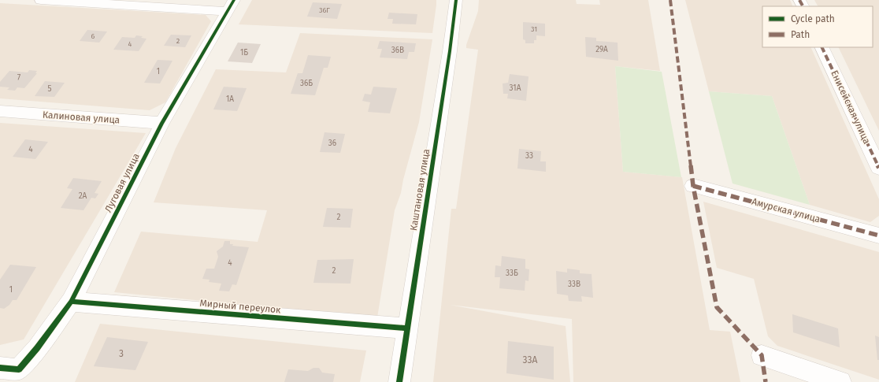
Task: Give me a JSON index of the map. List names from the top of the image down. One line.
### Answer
{"streets":{"street":["Енисейская улица","Калиновая улица","Луговая улица","Каштановая улица","Амурская улица","Мирный переулок"]},"crossings":[["Калиновая улица","Луговая улица"],["Луговая улица","Мирный переулок"],["Каштановая улица","Мирный переулок"]],"house_numbers":["36Г","31","6","2","4","29А","36В","1Б","1","7","36Б","31А","5","1А","36","4","33","2А","2","4","2","33Б","33В","1","3","33А"],"legend":["Cycle path","Path"]}
